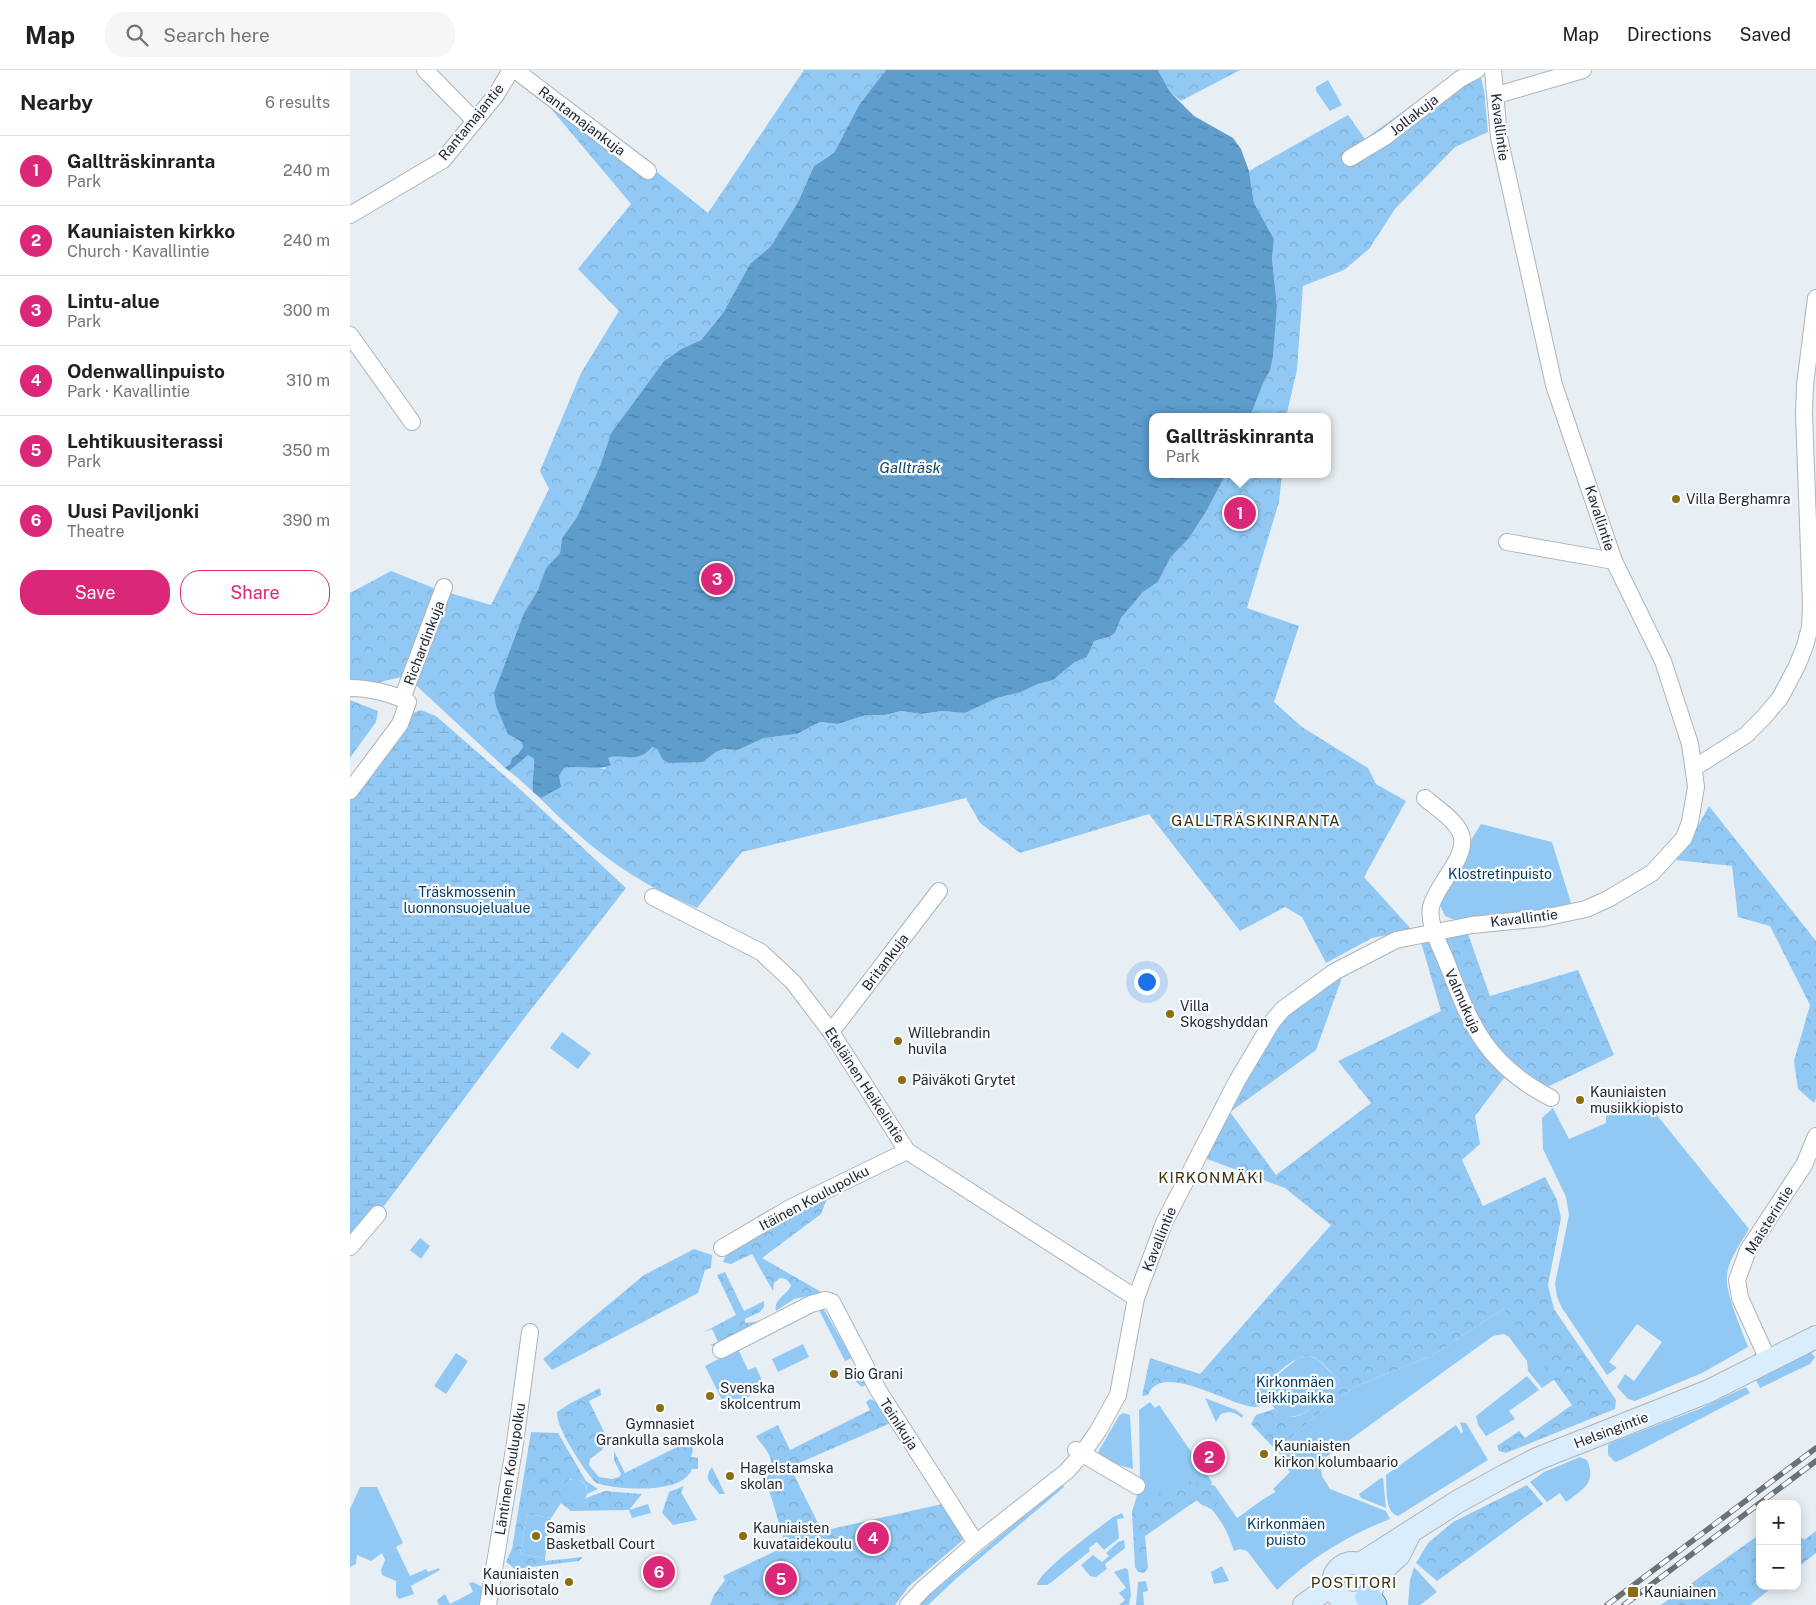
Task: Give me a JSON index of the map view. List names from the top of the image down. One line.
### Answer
{"streets":{"main road":["Helsingintie"],"street":["Jollakuja","Rantamajankuja","Rantamajantie","Kavallintie","Richardinkuja","Britankuja","Valmukuja","Eteläinen Heikelintie","Itäinen Koulupolku","Maisterintie","Teinikuja","Läntinen Koulupolku"]},"crossings":[["Kavallintie","Valmukuja"],["Kavallintie","Eteläinen Heikelintie"],["Kavallintie","Teinikuja"],["Britankuja","Eteläinen Heikelintie"],["Eteläinen Heikelintie","Itäinen Koulupolku"],["Maisterintie","Helsingintie"]],"districts":["GALLTRÄSKINRANTA","KIRKONMÄKI","POSTITORI"],"water":["Gallträsk"],"parks":["Klostretinpuisto","Träskmossenin luonnonsuojelualue","Kirkonmäen leikkipaikka","Kirkonmäen puisto"],"places":{"other":["Villa Berghamra","Villa Skogshyddan","Willebrandin huvila","Päiväkoti Grytet","Kauniaisten musiikkiopisto","Bio Grani","Svenska skolcentrum","Gymnasiet Grankulla samskola","Kauniaisten kirkon kolumbaario","Hagelstamska skolan","Samis Basketball Court","Kauniaisten kuvataidekoulu","Kauniaisten Nuorisotalo"],"transit":["Kauniainen"]},"page":{"header":"Map","search":"Search here","nav":["Map","Directions","Saved"],"heading":["Nearby","6 results"],"list":[{"mark":"1","name":"Gallträskinranta","note":"Park","value":"240 m"},{"mark":"2","name":"Kauniaisten kirkko","note":"Church · Kavallintie","value":"240 m"},{"mark":"3","name":"Lintu-alue","note":"Park","value":"300 m"},{"mark":"4","name":"Odenwallinpuisto","note":"Park · Kavallintie","value":"310 m"},{"mark":"5","name":"Lehtikuusiterassi","note":"Park","value":"350 m"},{"mark":"6","name":"Uusi Paviljonki","note":"Theatre","value":"390 m"}],"popup":["Gallträskinranta","Park"],"pins":["1","3","2","4","6","5"],"buttons":["Save","Share"],"map_buttons":["+","−"]}}
